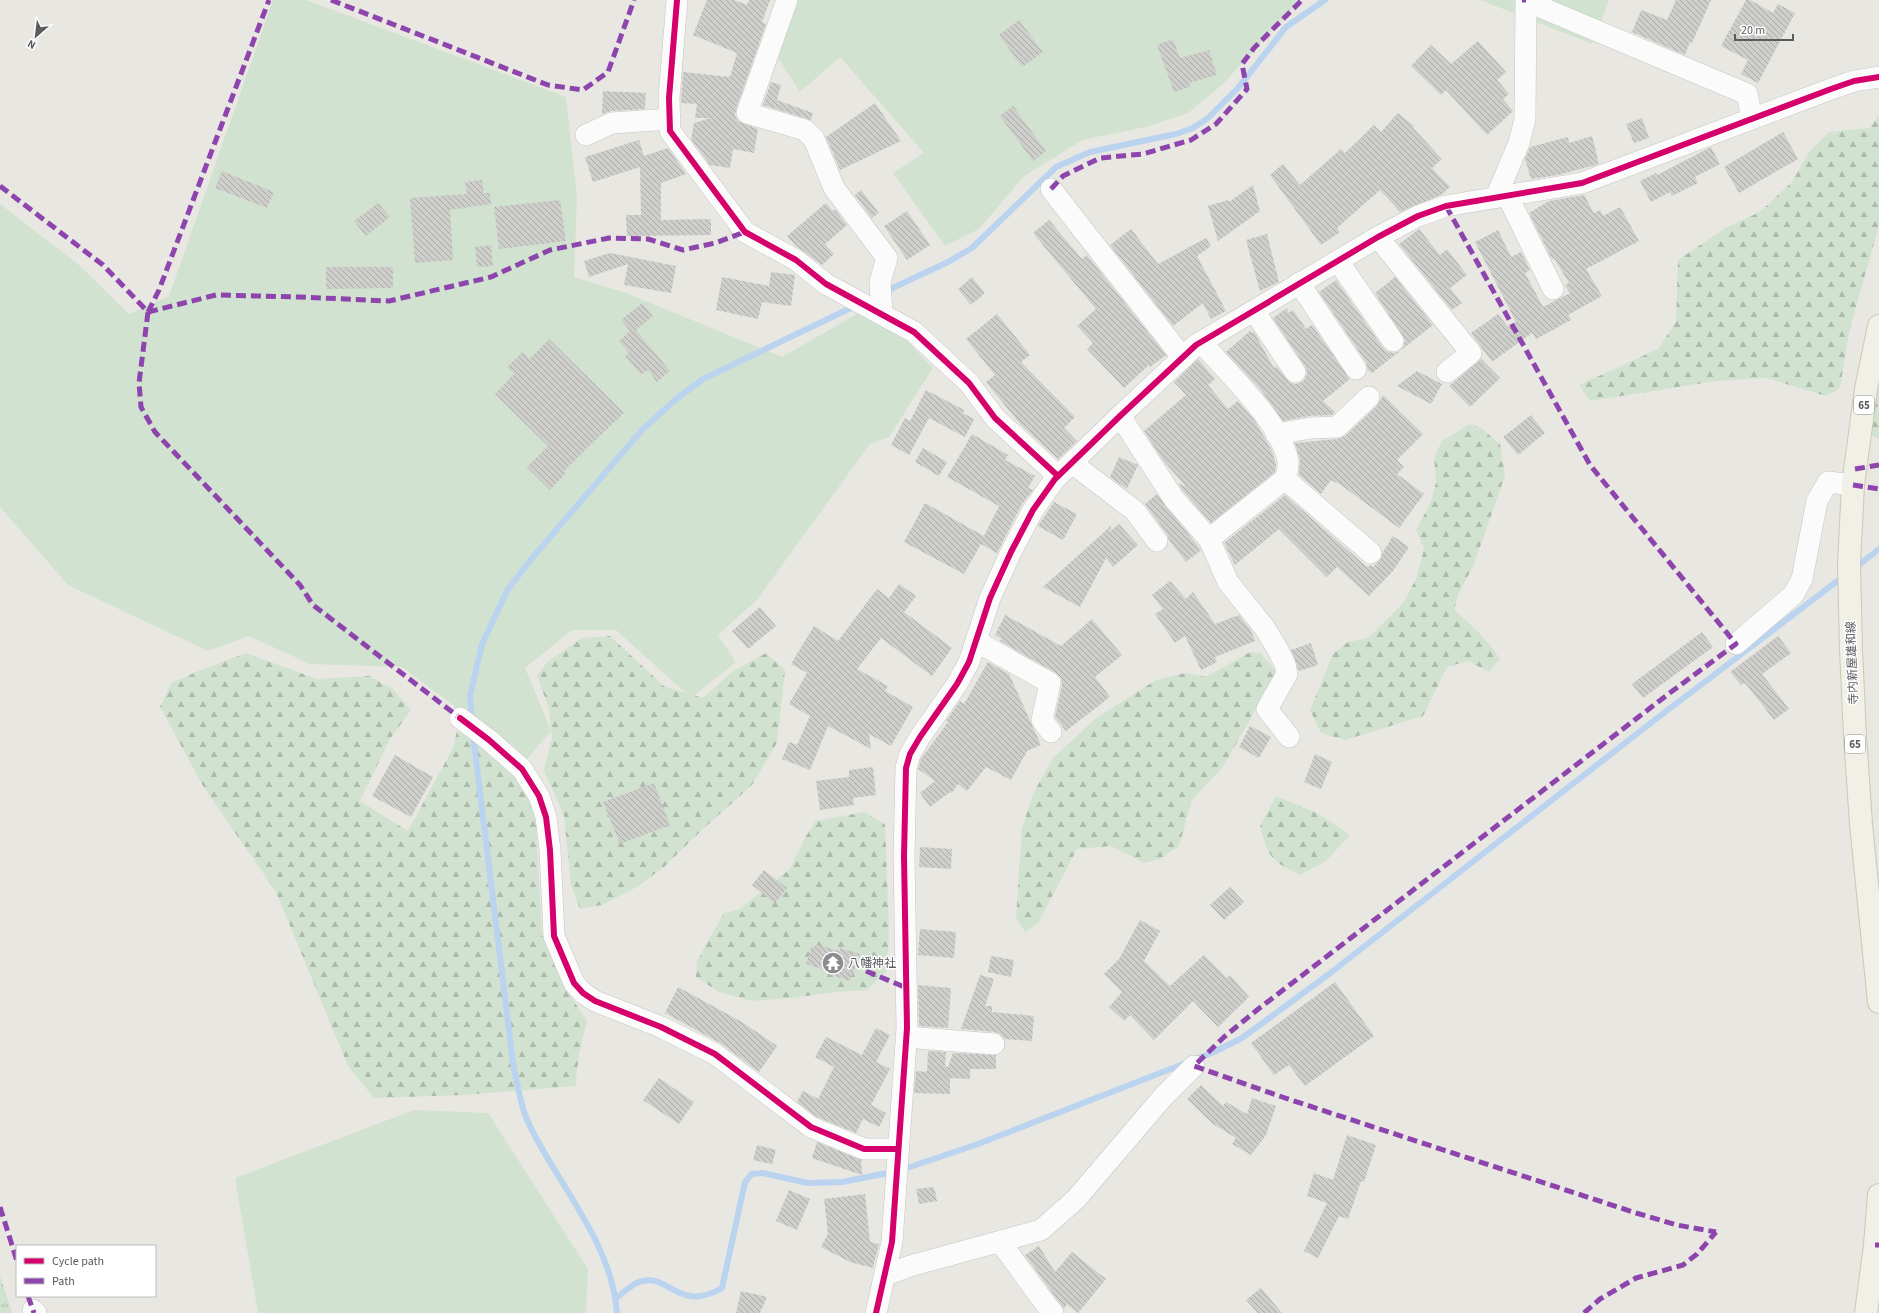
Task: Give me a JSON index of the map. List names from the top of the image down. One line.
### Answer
{"streets":{"main road":["65","寺内新屋雄和線"]},"places":{"temple":["八幡神社"]},"legend":["Cycle path","Path"],"scale_bar":"20 m","north":"bottom left"}
